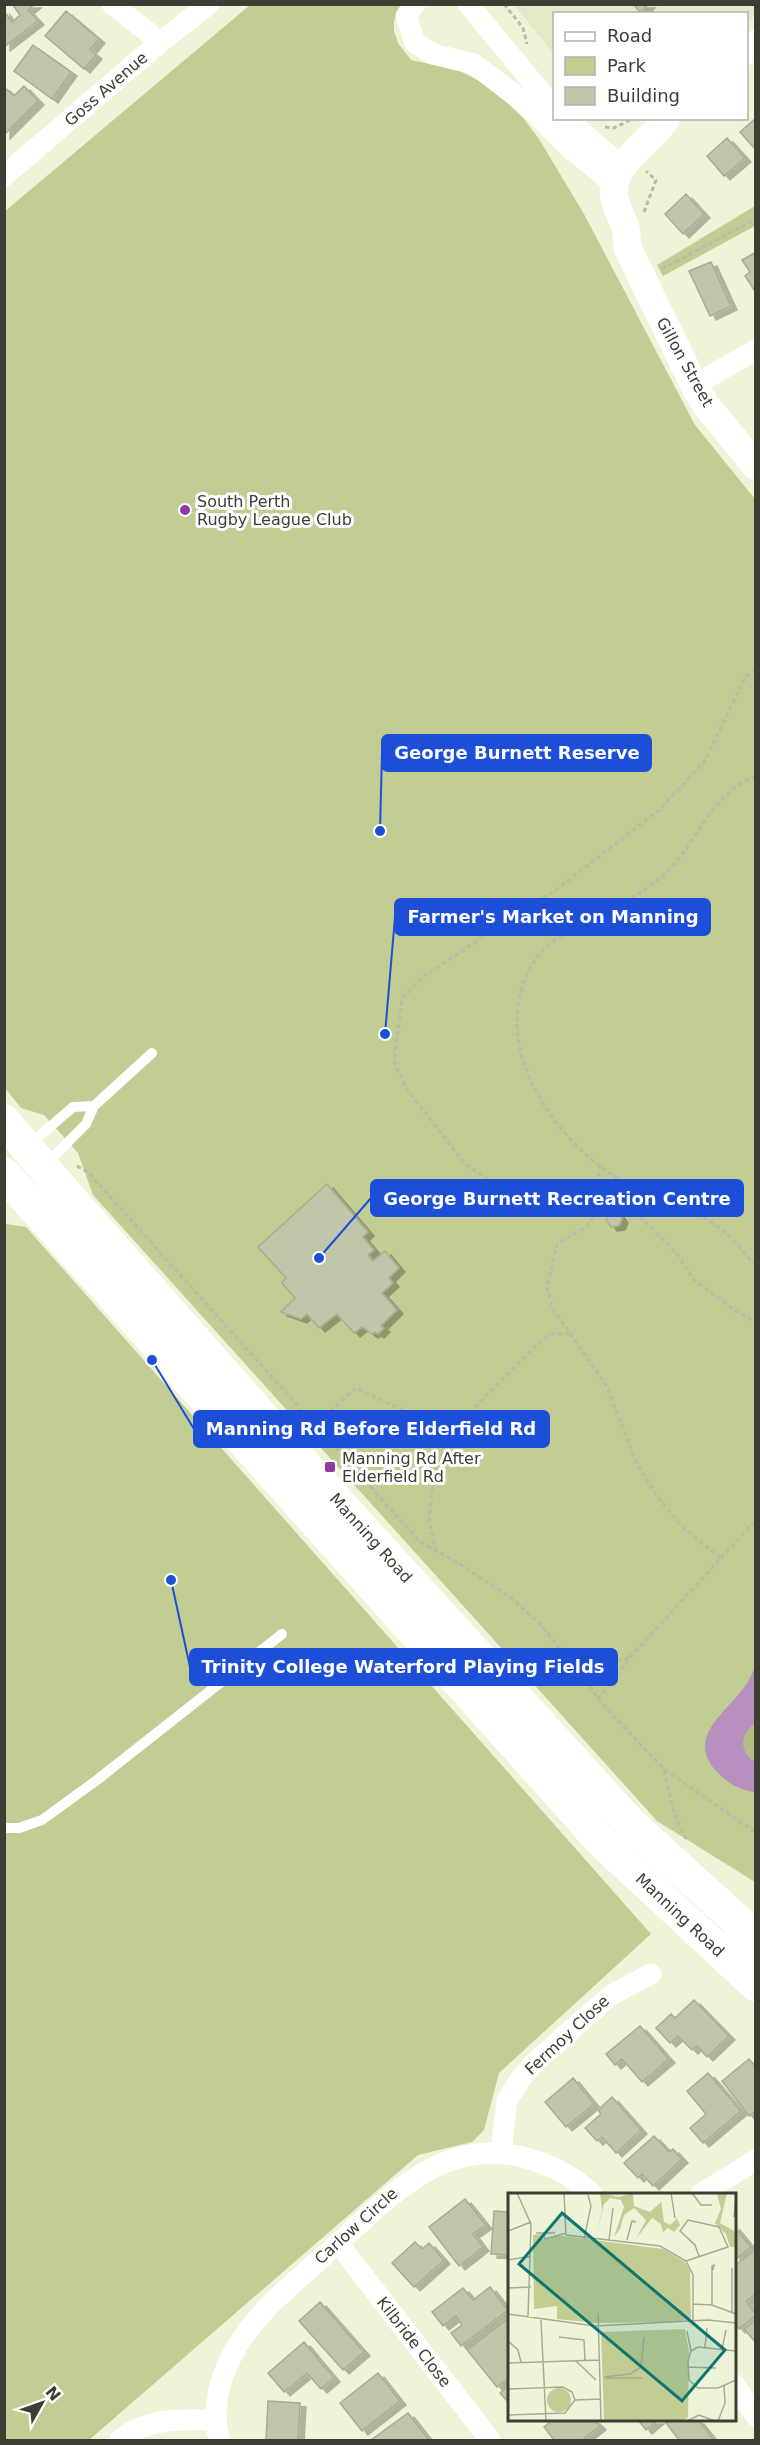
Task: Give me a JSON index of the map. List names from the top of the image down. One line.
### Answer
{"streets":{"main road":["Manning Road"],"street":["Goss Avenue","Gillon Street","Fermoy Close","Carlow Circle","Kilbride Close"]},"crossings":[["Fermoy Close","Carlow Circle"],["Carlow Circle","Kilbride Close"]],"places":{"other":["South Perth Rugby League Club","George Burnett Reserve","Farmer's Market on Manning","George Burnett Recreation Centre","Manning Rd Before Elderfield Rd","Trinity College Waterford Playing Fields"],"transit":["Manning Rd After Elderfield Rd"]},"legend":["Road","Park","Building"],"north":"top right"}
